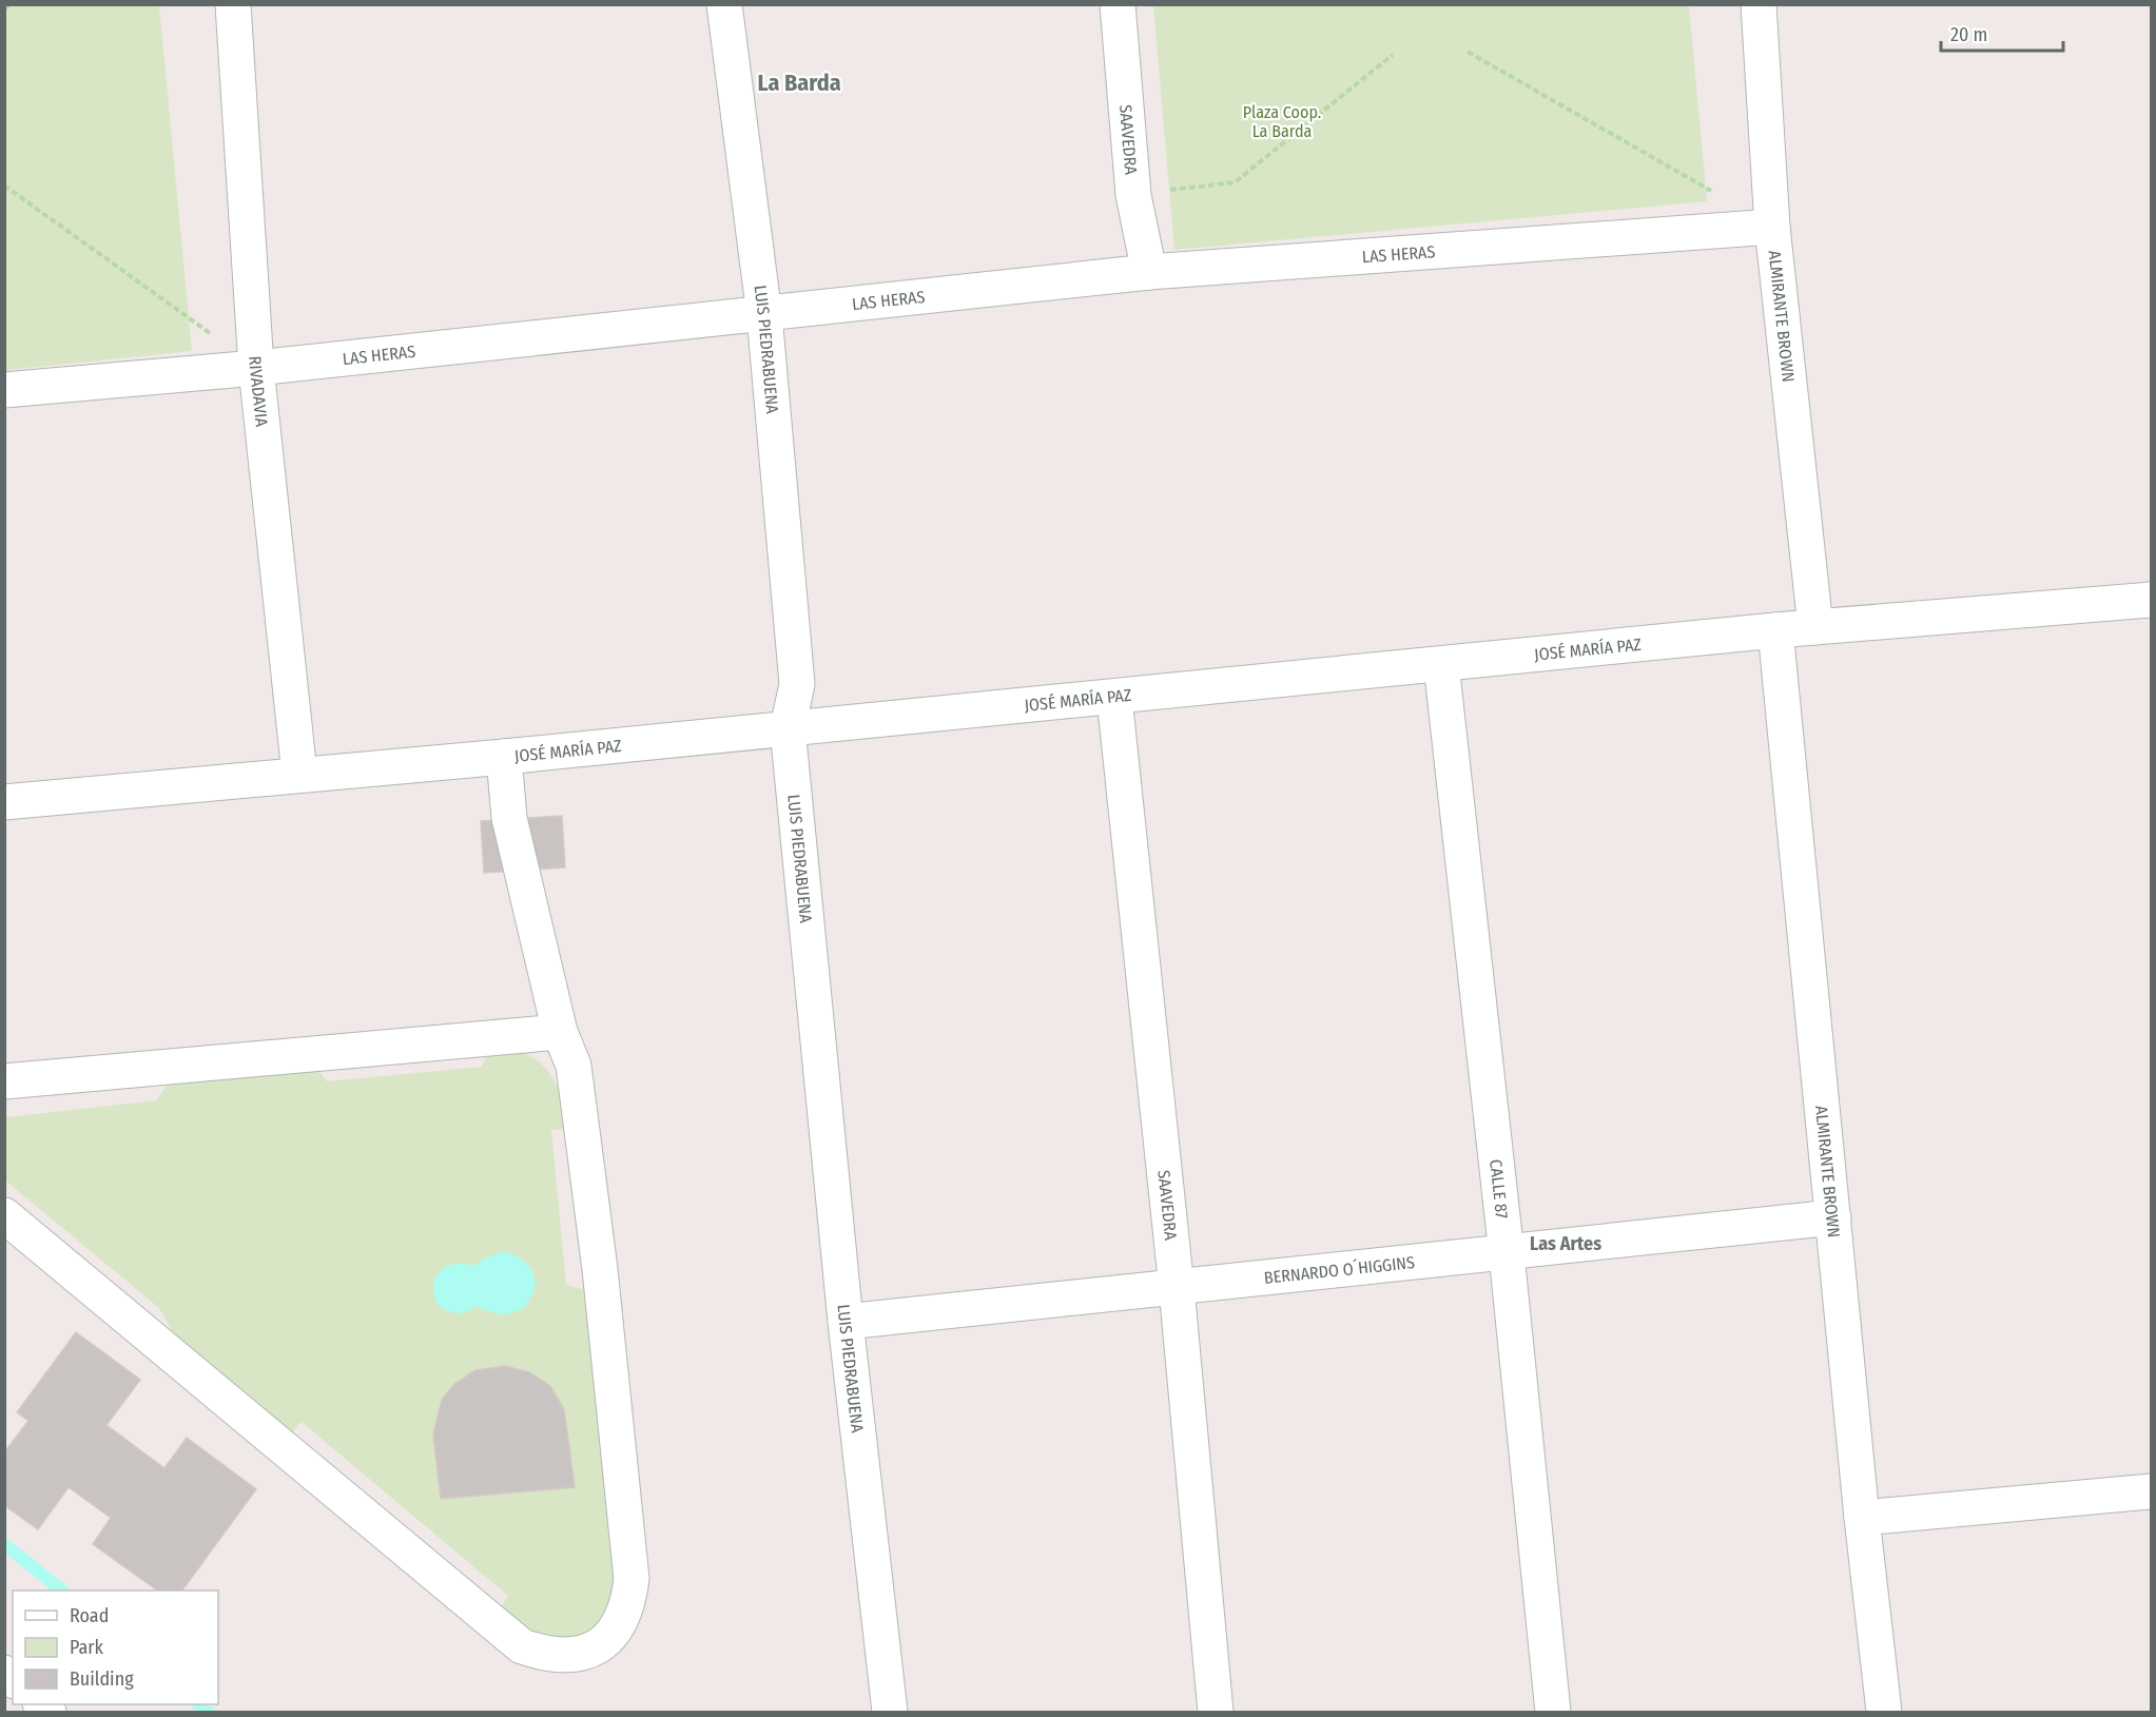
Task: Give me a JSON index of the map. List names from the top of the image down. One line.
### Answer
{"streets":{"street":["SAAVEDRA","LAS HERAS","ALMIRANTE BROWN","LUIS PIEDRABUENA","RIVADAVIA","JOSÉ MARÍA PAZ","CALLE 87","BERNARDO O´HIGGINS"]},"crossings":[["SAAVEDRA","LAS HERAS"],["SAAVEDRA","JOSÉ MARÍA PAZ"],["SAAVEDRA","BERNARDO O´HIGGINS"],["LAS HERAS","ALMIRANTE BROWN"],["LAS HERAS","LUIS PIEDRABUENA"],["LAS HERAS","RIVADAVIA"],["ALMIRANTE BROWN","JOSÉ MARÍA PAZ"],["ALMIRANTE BROWN","BERNARDO O´HIGGINS"],["LUIS PIEDRABUENA","JOSÉ MARÍA PAZ"],["LUIS PIEDRABUENA","BERNARDO O´HIGGINS"],["RIVADAVIA","JOSÉ MARÍA PAZ"],["JOSÉ MARÍA PAZ","CALLE 87"],["CALLE 87","BERNARDO O´HIGGINS"]],"districts":["La Barda","Las Artes"],"parks":["Plaza Coop. La Barda"],"legend":["Road","Park","Building"],"scale_bar":"20 m"}
